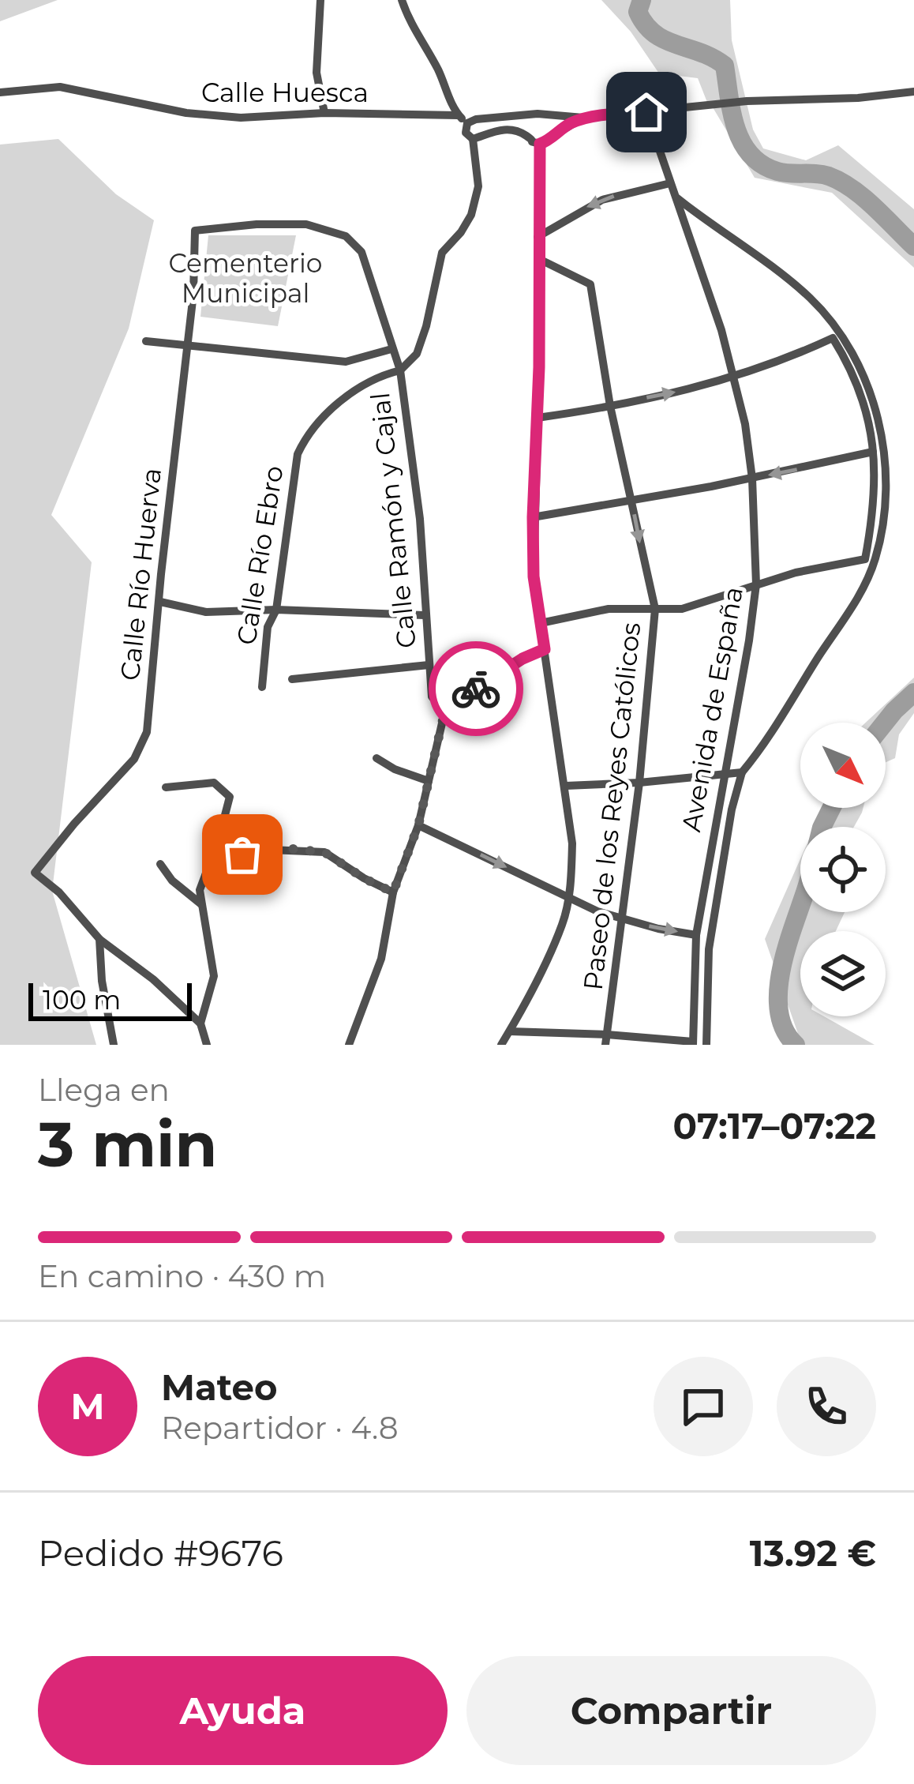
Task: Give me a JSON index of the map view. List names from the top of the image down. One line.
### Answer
{"streets":{"street":["Calle Huesca","Calle Ramón y Cajal","Calle Río Ebro","Calle Río Huerva","Avenida de España","Paseo de los Reyes Católicos"]},"crossings":[["Calle Ramón y Cajal","Calle Río Ebro"],["Calle Ramón y Cajal","Calle Río Huerva"]],"parks":["Cementerio Municipal"],"scale_bar":"100 m","north":"bottom right","page":{"scale":"100 m","heading":["3 min","Llega en","07:17–07:22"],"panel":["Mateo","Repartidor · 4.8","Pedido #9676","13.92 €"],"bar":"En camino · 430 m","round":"M","buttons":["Ayuda","Compartir"]}}
